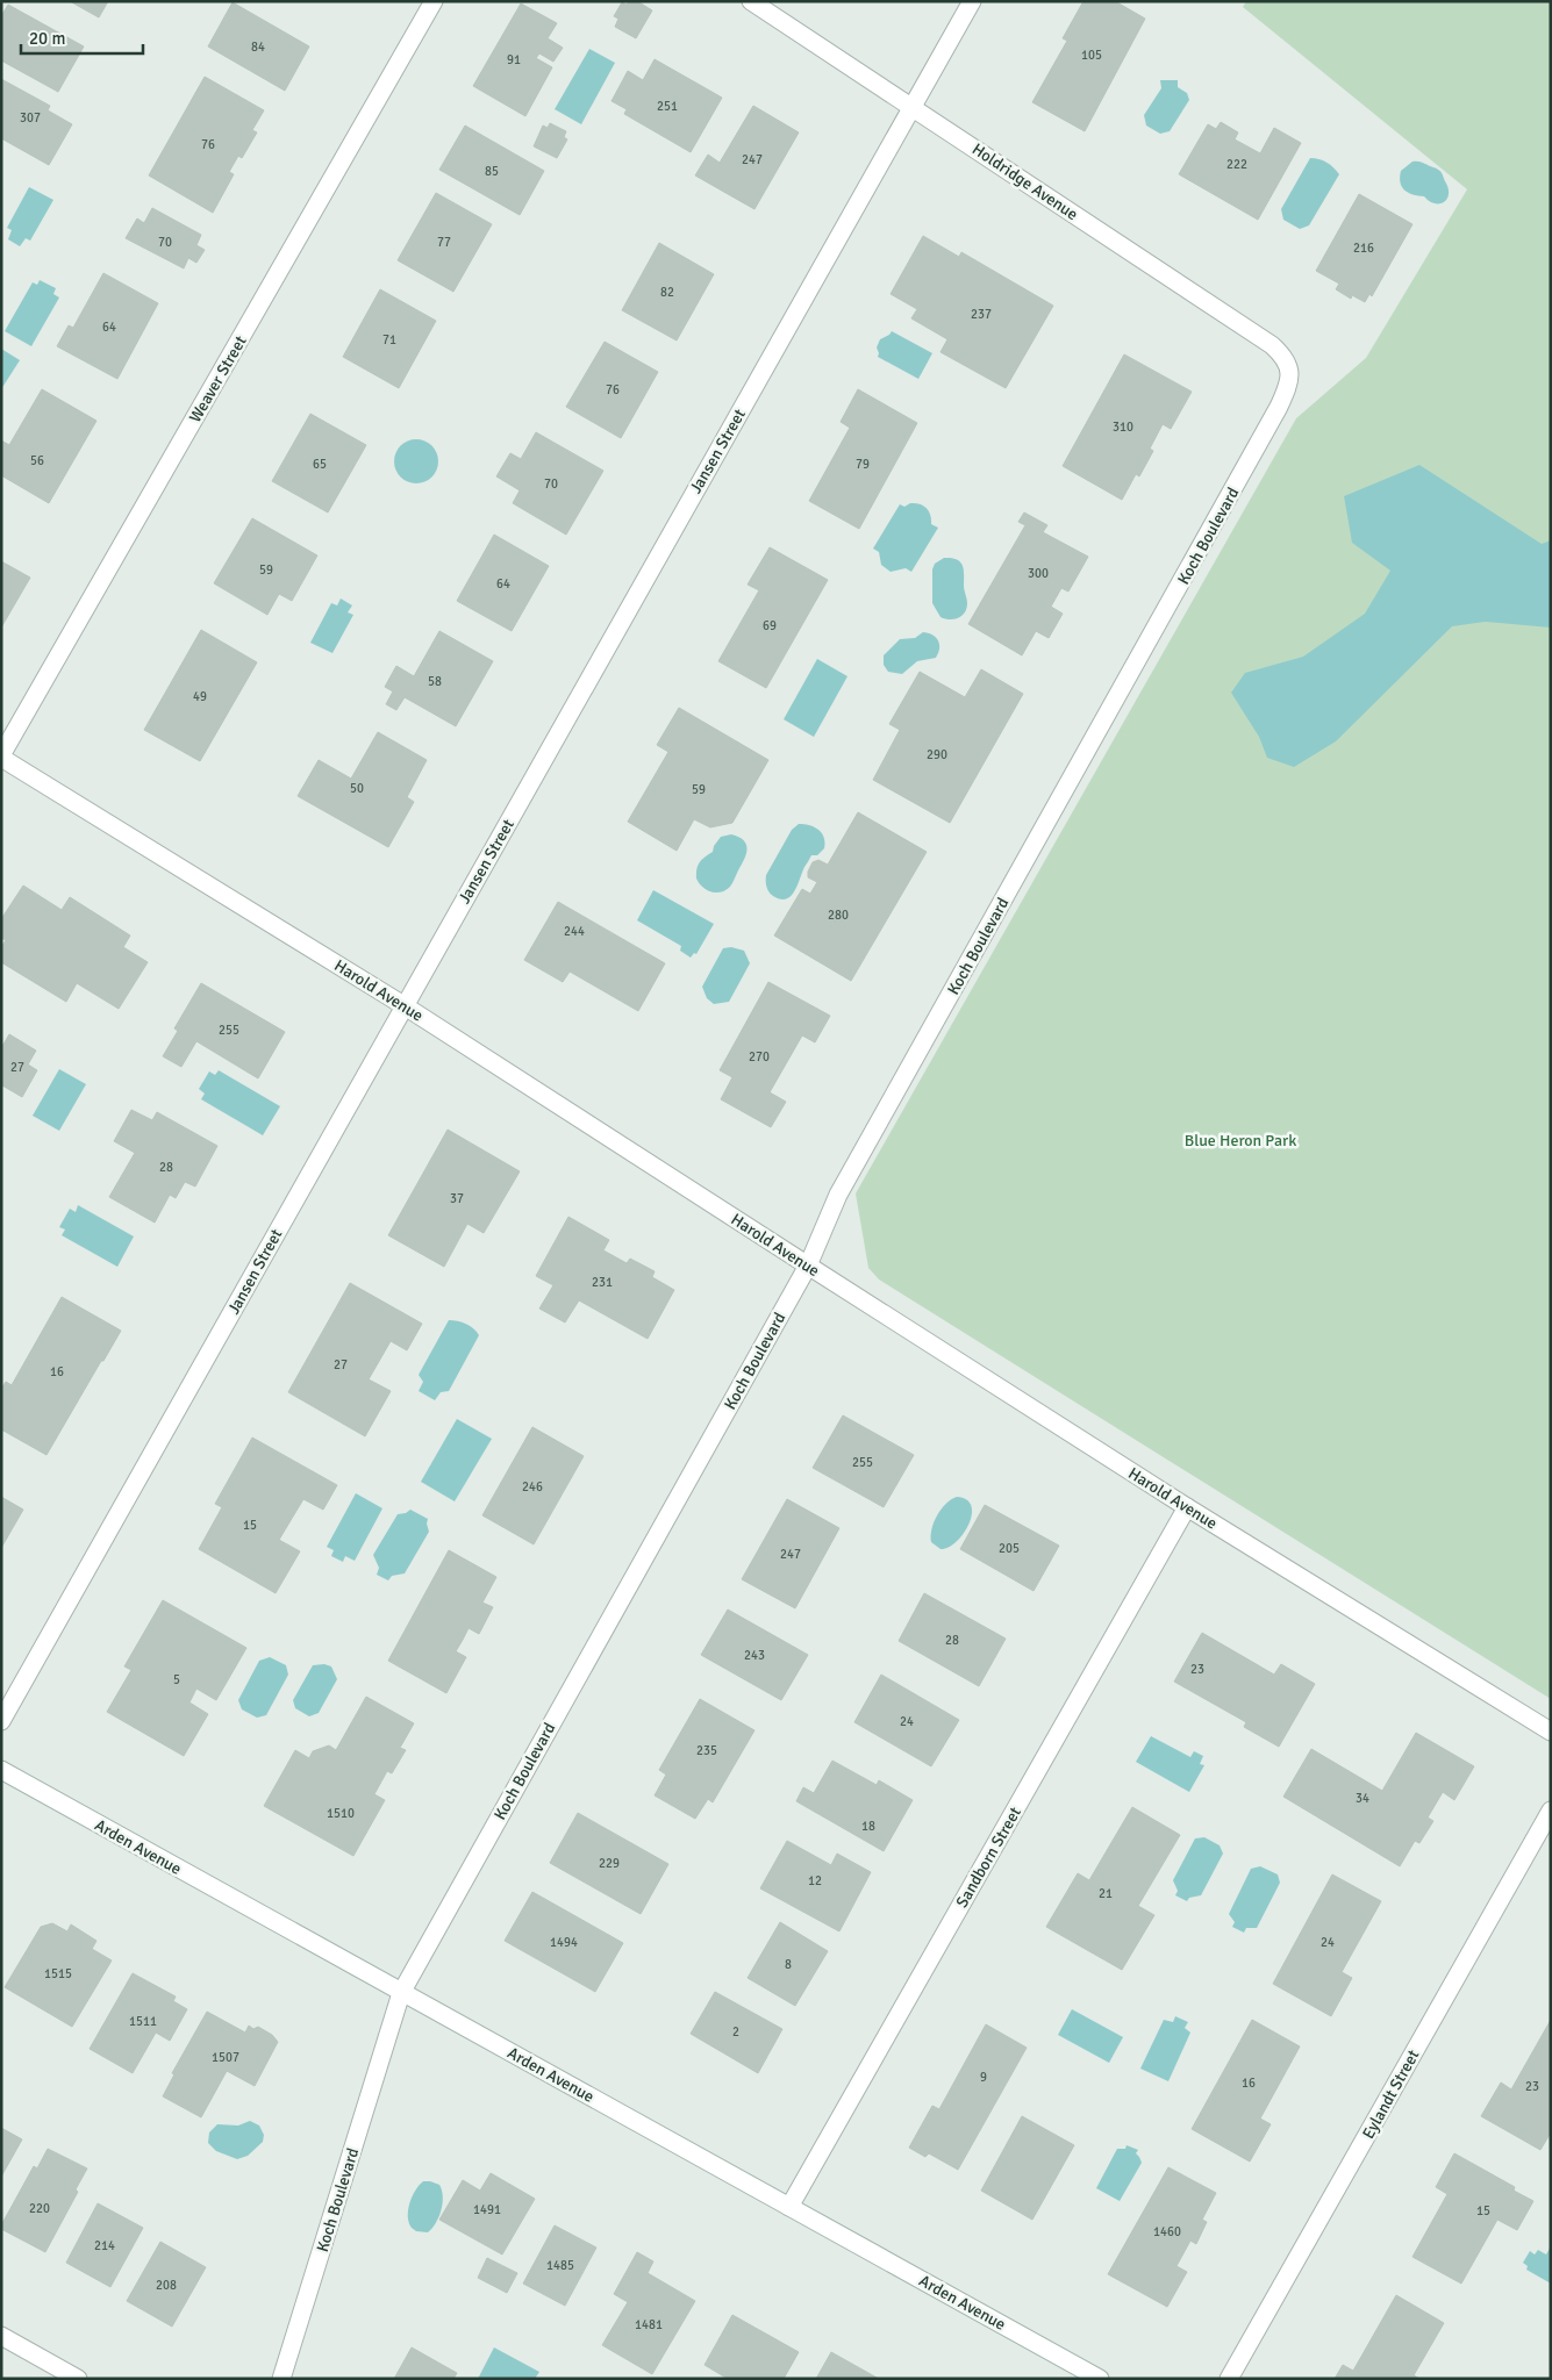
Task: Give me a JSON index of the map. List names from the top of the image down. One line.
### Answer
{"streets":{"street":["Holdridge Avenue","Weaver Street","Jansen Street","Koch Boulevard","Harold Avenue","Arden Avenue","Sandborn Street","Eylandt Street"]},"crossings":[["Holdridge Avenue","Jansen Street"],["Holdridge Avenue","Koch Boulevard"],["Weaver Street","Harold Avenue"],["Jansen Street","Harold Avenue"],["Koch Boulevard","Harold Avenue"],["Koch Boulevard","Arden Avenue"],["Harold Avenue","Sandborn Street"],["Arden Avenue","Sandborn Street"]],"parks":["Blue Heron Park"],"house_numbers":["84","105","91","251","307","76","247","222","85","70","77","216","82","237","64","71","76","310","56","65","79","70","59","300","64","69","58","49","290","50","59","280","244","255","270","27","28","37","231","27","16","255","246","15","205","247","28","243","23","5","24","235","34","1510","18","229","12","21","1494","24","8","1515","1511","2","1507","9","16","23","220","1491","15","1460","214","1485","208","1481"],"scale_bar":"20 m"}
